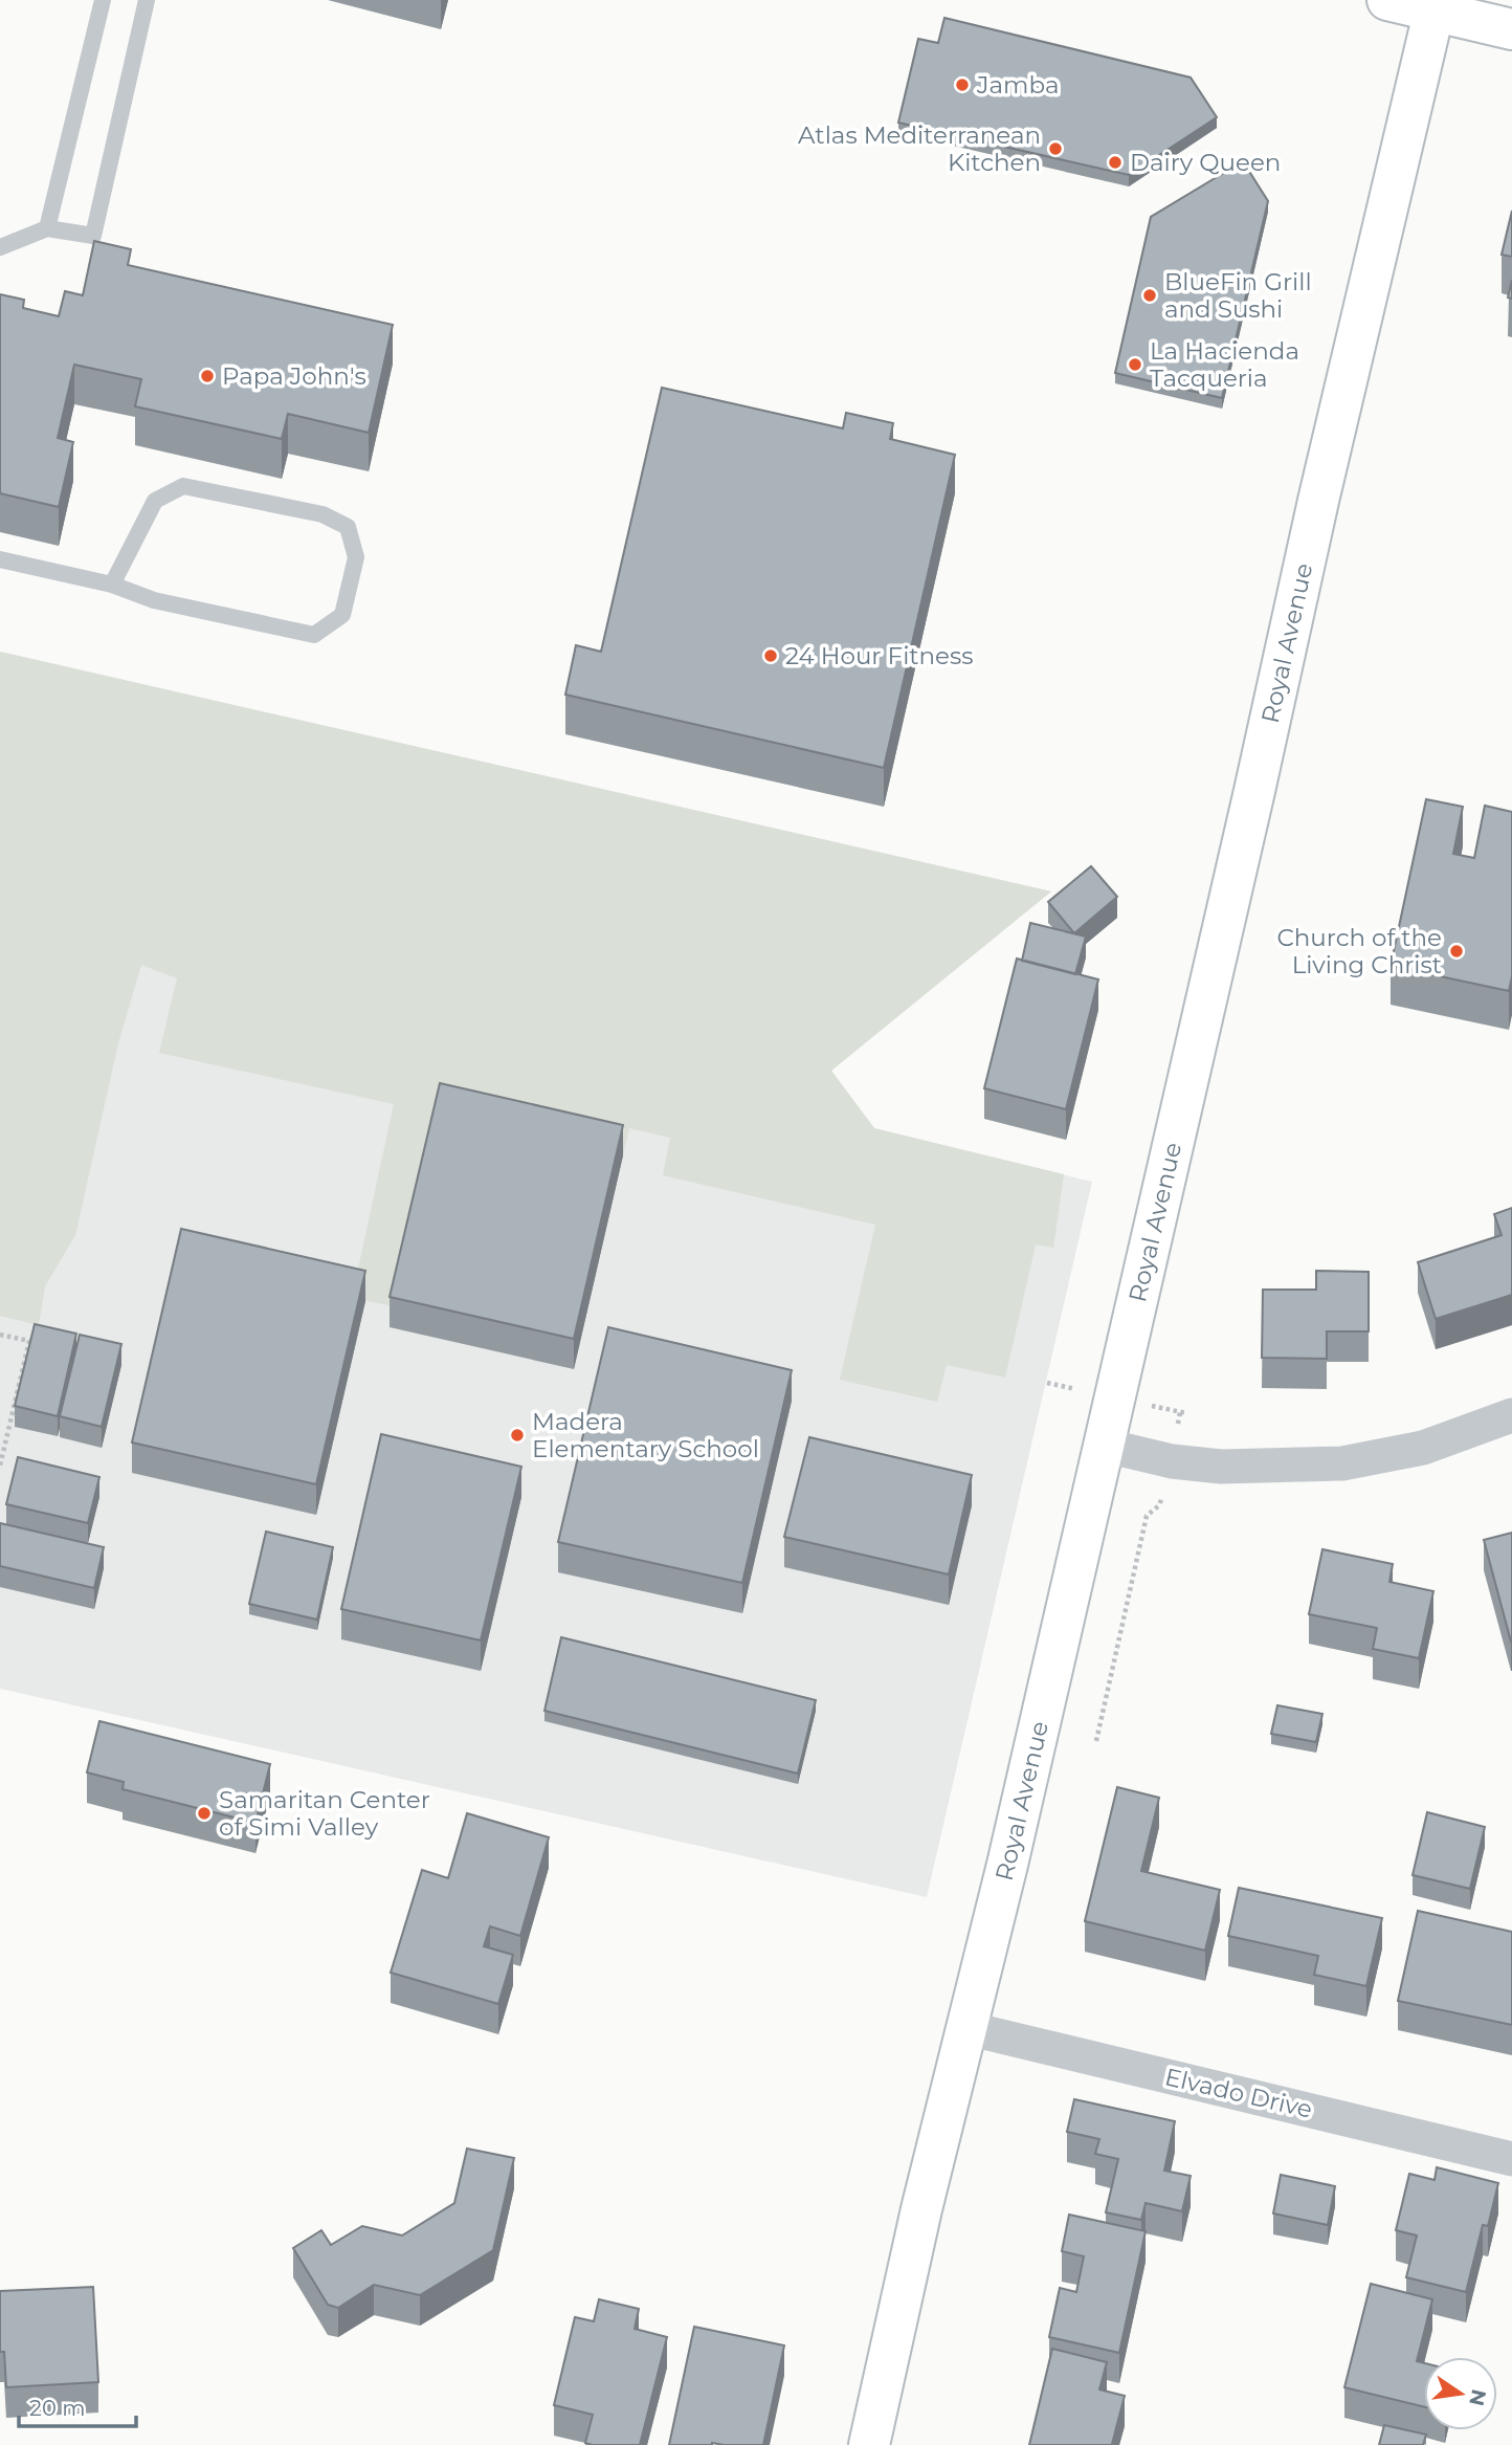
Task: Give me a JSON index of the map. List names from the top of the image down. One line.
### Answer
{"streets":{"main road":["Royal Avenue"],"street":["Elvado Drive"]},"crossings":[["Royal Avenue","Elvado Drive"]],"places":["Jamba","Atlas Mediterranean Kitchen","Dairy Queen","BlueFin Grill and Sushi","La Hacienda Tacqueria","Papa John's","24 Hour Fitness","Church of the Living Christ","Madera Elementary School","Samaritan Center of Simi Valley"],"scale_bar":"20 m","north":"right"}
